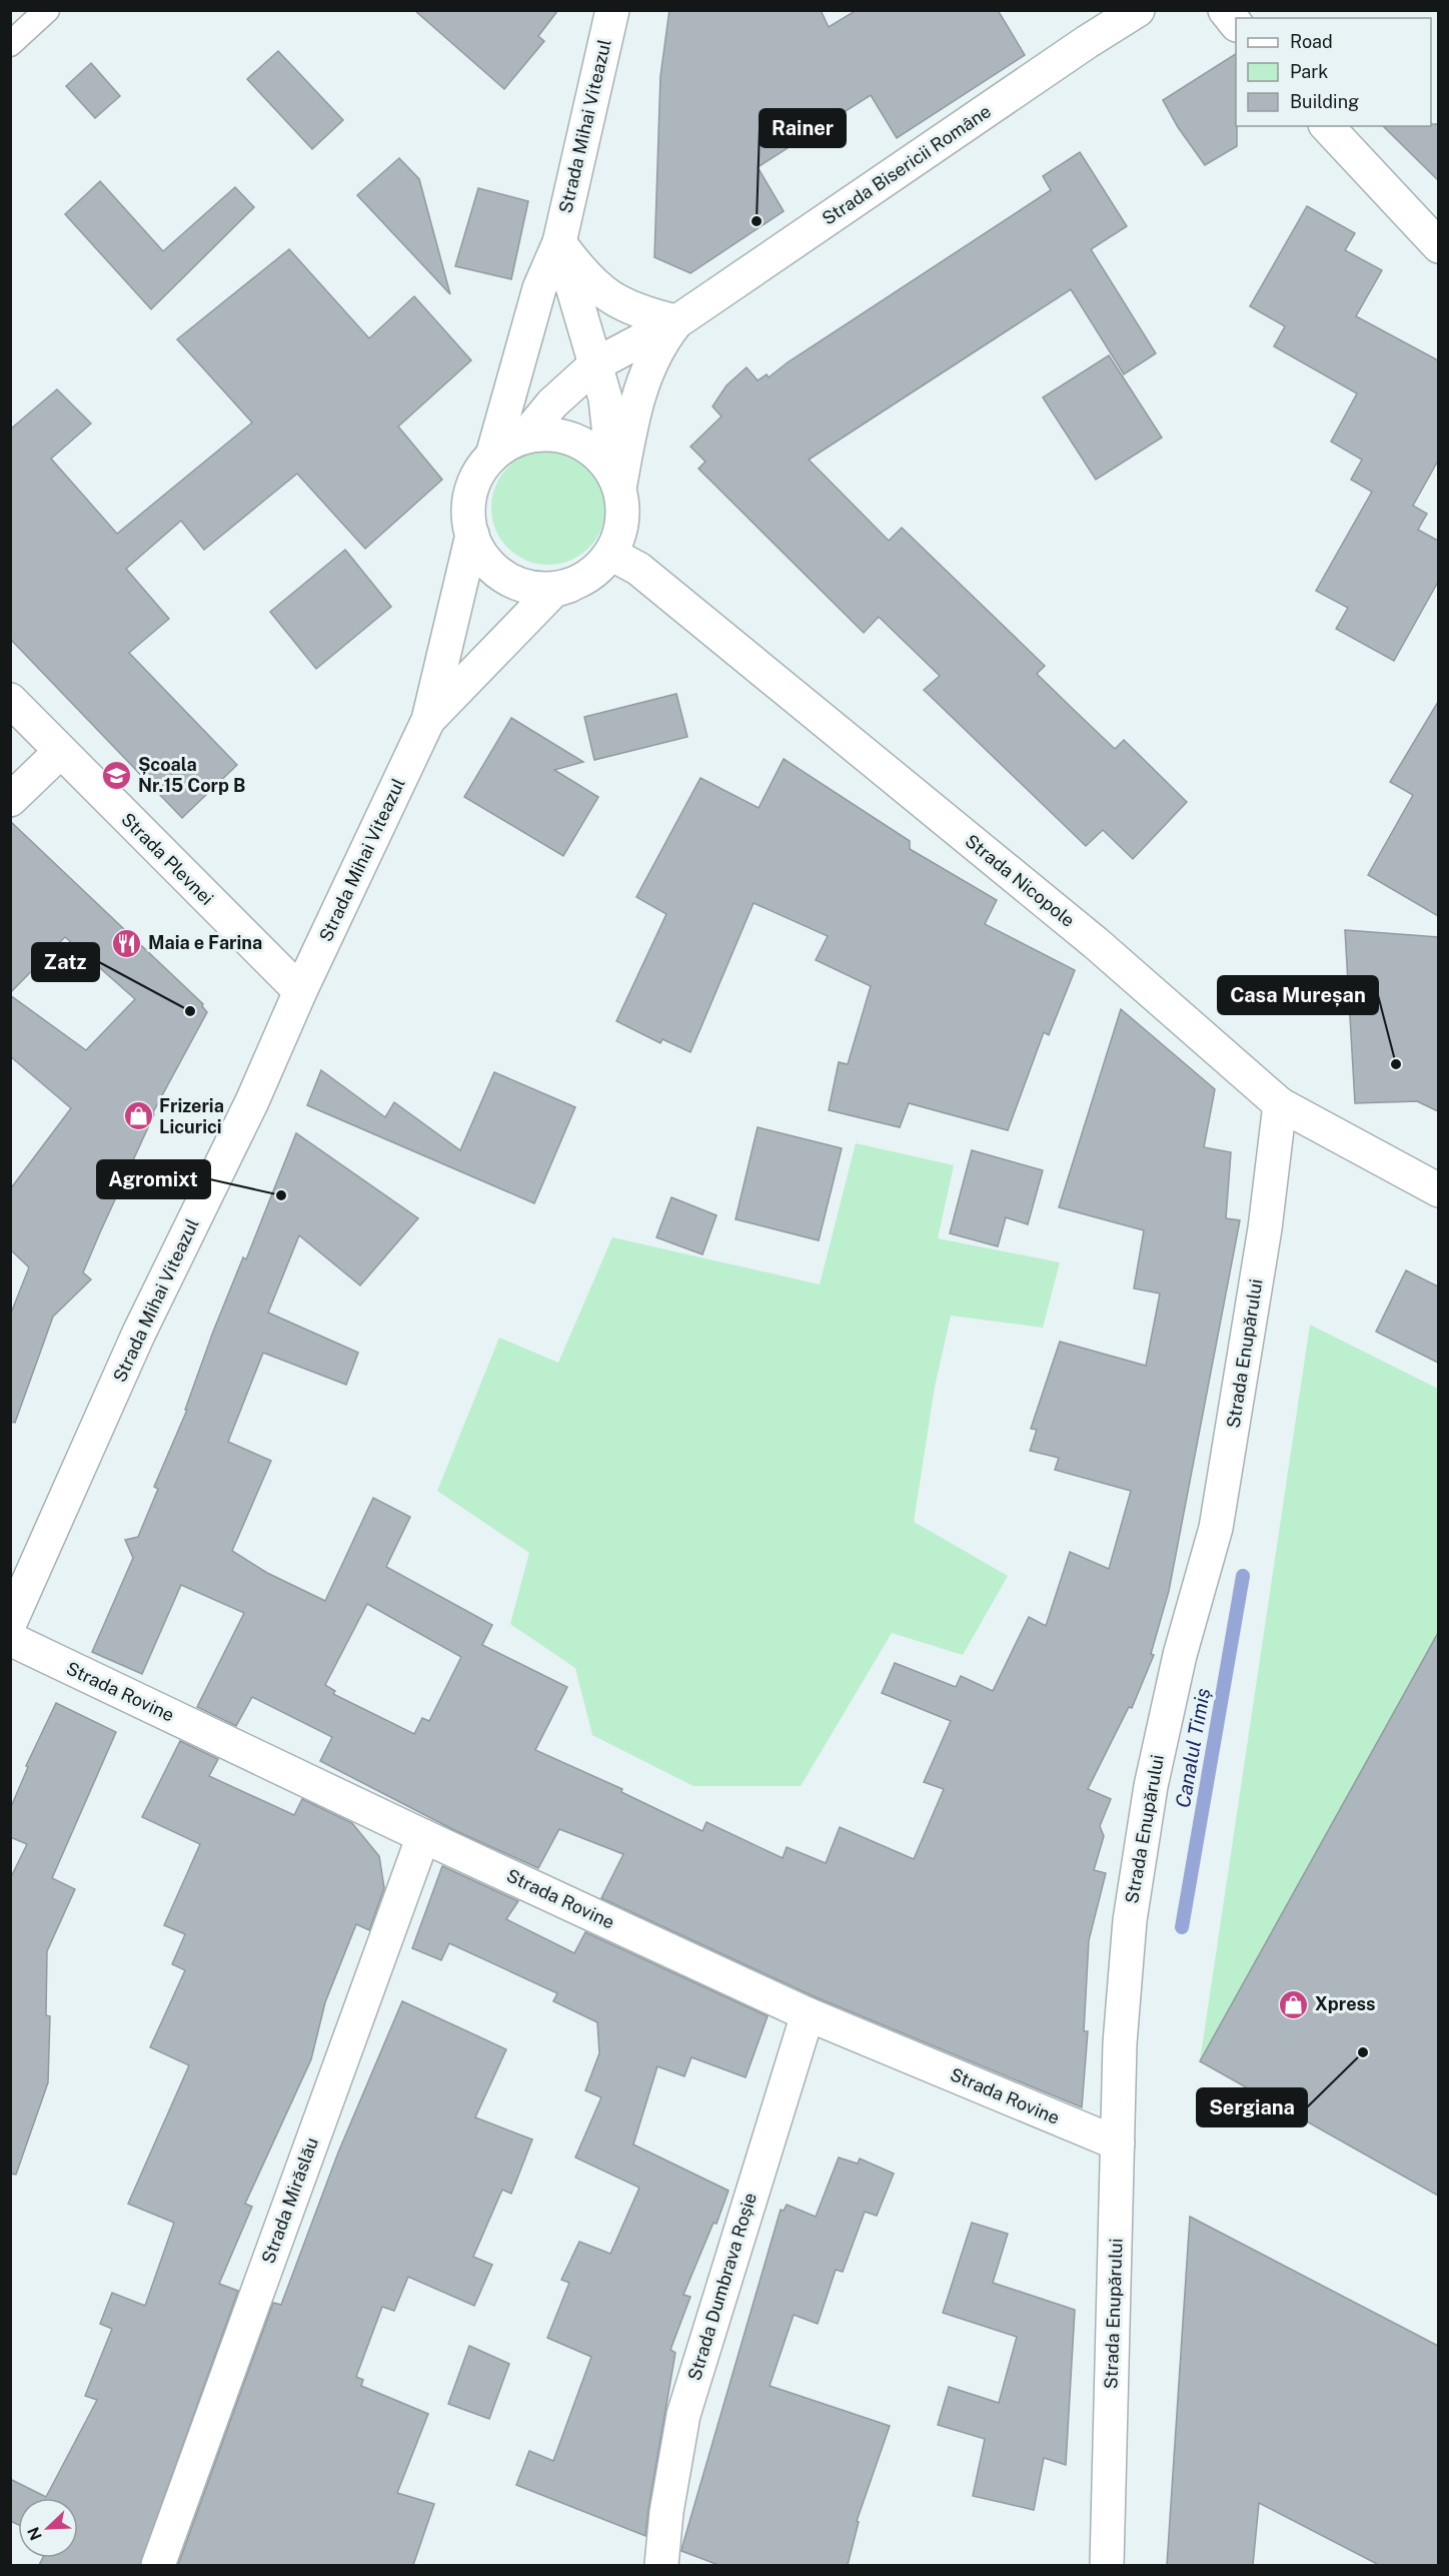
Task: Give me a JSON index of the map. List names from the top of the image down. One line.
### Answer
{"streets":{"street":["Strada Mihai Viteazul","Strada Bisericii Române","Strada Plevnei","Strada Nicopole","Strada Enupărului","Strada Rovine","Strada Mirăslău","Strada Dumbrava Roșie"]},"crossings":[["Strada Mihai Viteazul","Strada Bisericii Române"],["Strada Mihai Viteazul","Strada Plevnei"],["Strada Mihai Viteazul","Strada Nicopole"],["Strada Bisericii Române","Strada Nicopole"],["Strada Nicopole","Strada Enupărului"],["Strada Enupărului","Strada Rovine"],["Strada Rovine","Strada Mirăslău"],["Strada Rovine","Strada Dumbrava Roșie"]],"water":["Canalul Timiș"],"places":{"other":["Rainer","Zatz","Casa Mureșan","Agromixt","Sergiana"],"school or university":["Școala Nr.15 Corp B"],"restaurant":["Maia e Farina"],"shop":["Frizeria Licurici","Xpress"]},"legend":["Road","Park","Building"],"north":"bottom left"}
